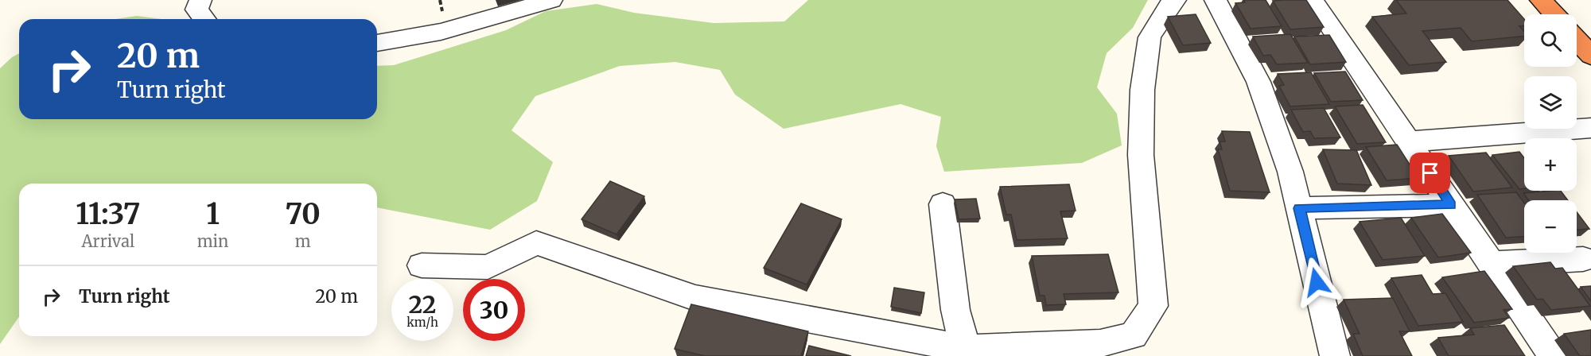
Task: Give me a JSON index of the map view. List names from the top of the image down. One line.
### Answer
{"page":{"map_buttons":["+","−"],"turn":["20 m","Turn right"],"eta":["11:37","Arrival","1","min","70","m"],"list":[{"name":"Turn right","value":"20 m"}],"speed":"22 km/h","limit":"30"}}
